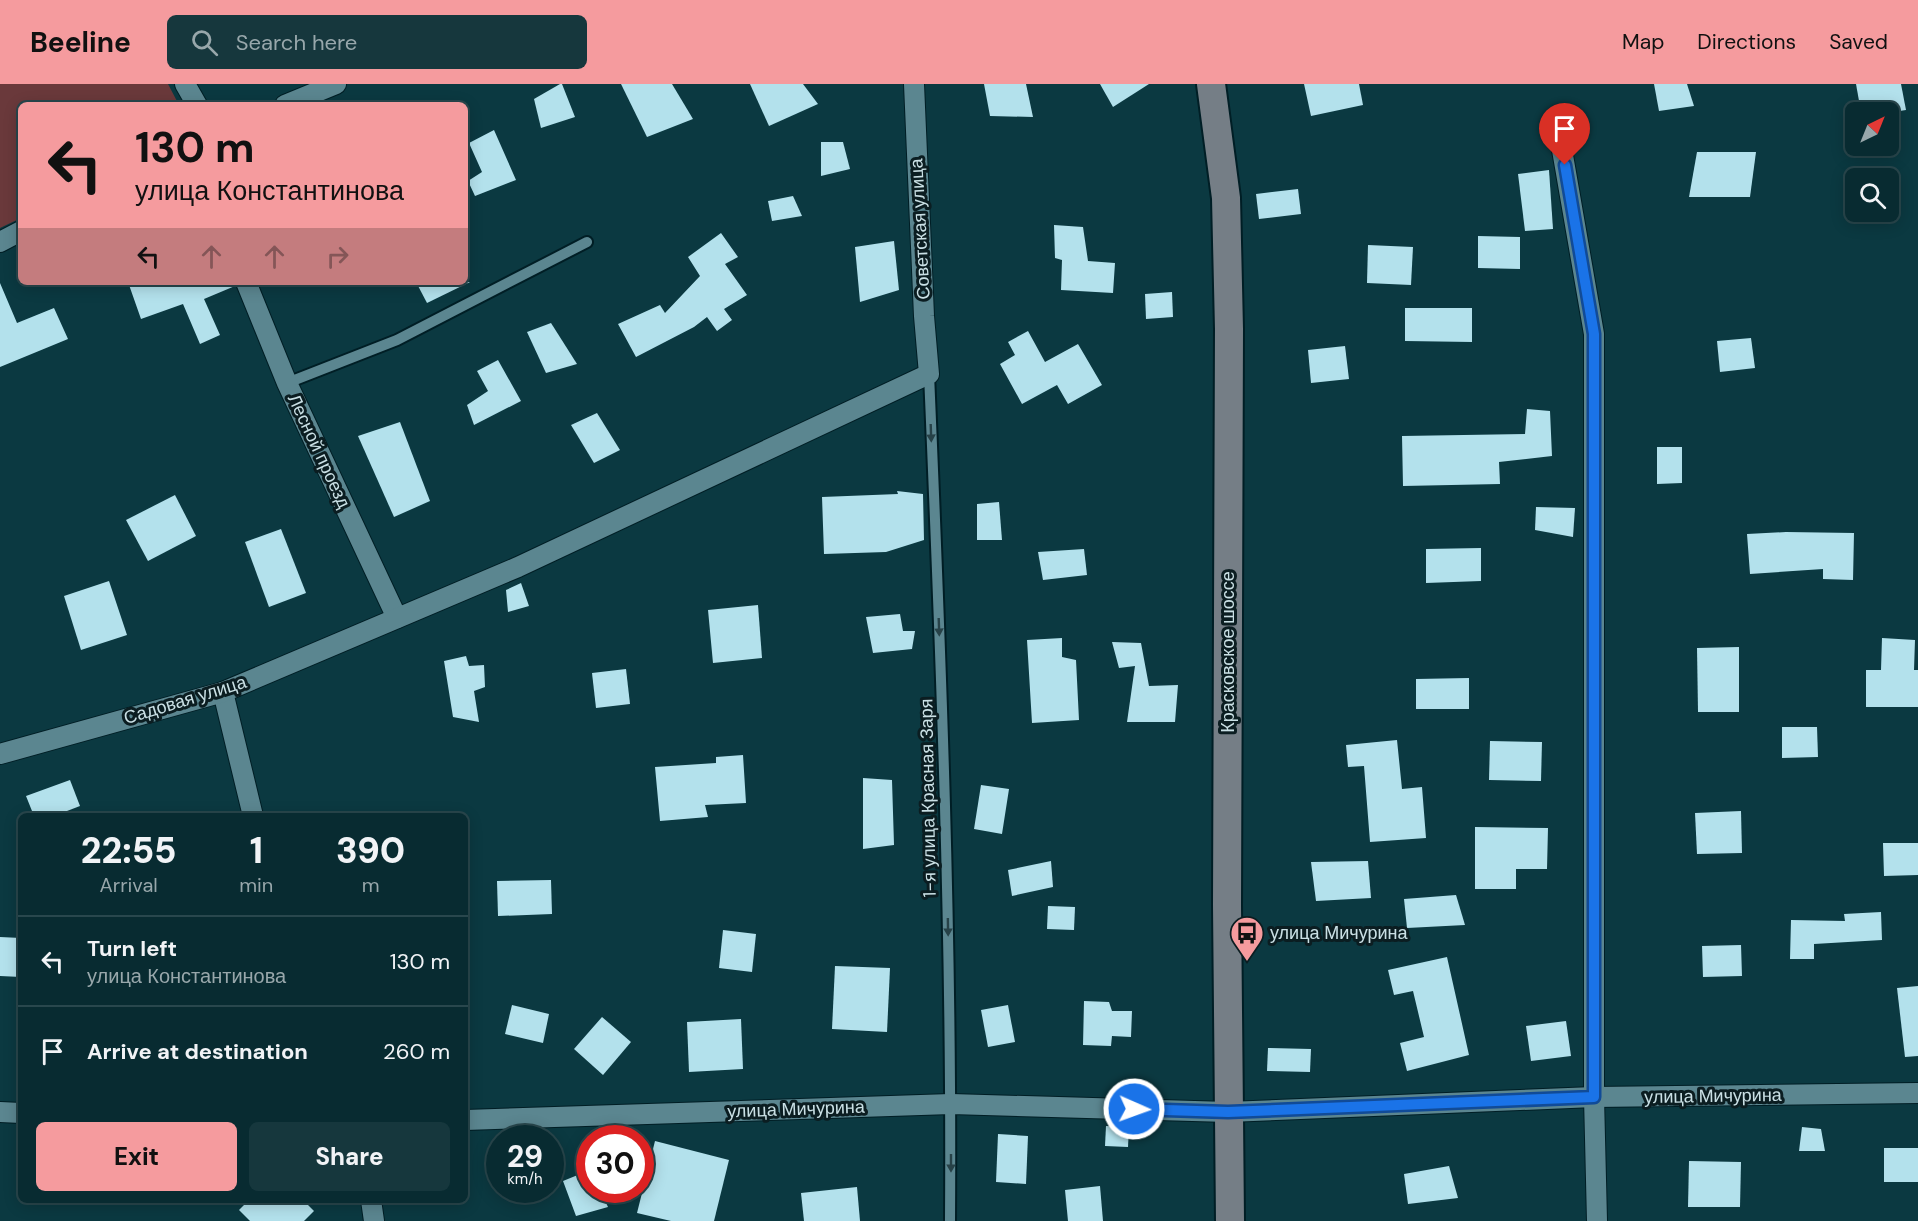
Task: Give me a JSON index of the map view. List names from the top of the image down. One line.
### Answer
{"streets":{"main road":["Красковское шоссе"],"street":["Советская улица","Лесной проезд","Садовая улица","улица Мичурина"],"lane":["1-я улица Красная Заря"]},"crossings":[["Советская улица","Садовая улица"],["Советская улица","1-я улица Красная Заря"],["Лесной проезд","Садовая улица"],["Красковское шоссе","улица Мичурина"],["Садовая улица","1-я улица Красная Заря"],["1-я улица Красная Заря","улица Мичурина"]],"one_way":["1-я улица Красная Заря"],"places":{"bus stop":["улица Мичурина"]},"north":"top right","page":{"header":"Beeline","search":"Search here","nav":["Map","Directions","Saved"],"turn":["130 m","улица Константинова"],"eta":["22:55","Arrival","1","min","390","m"],"list":[{"name":"Turn left","note":"улица Константинова","value":"130 m"},{"name":"Arrive at destination","value":"260 m"}],"buttons":["Exit","Share"],"speed":"29 km/h","limit":"30"}}
